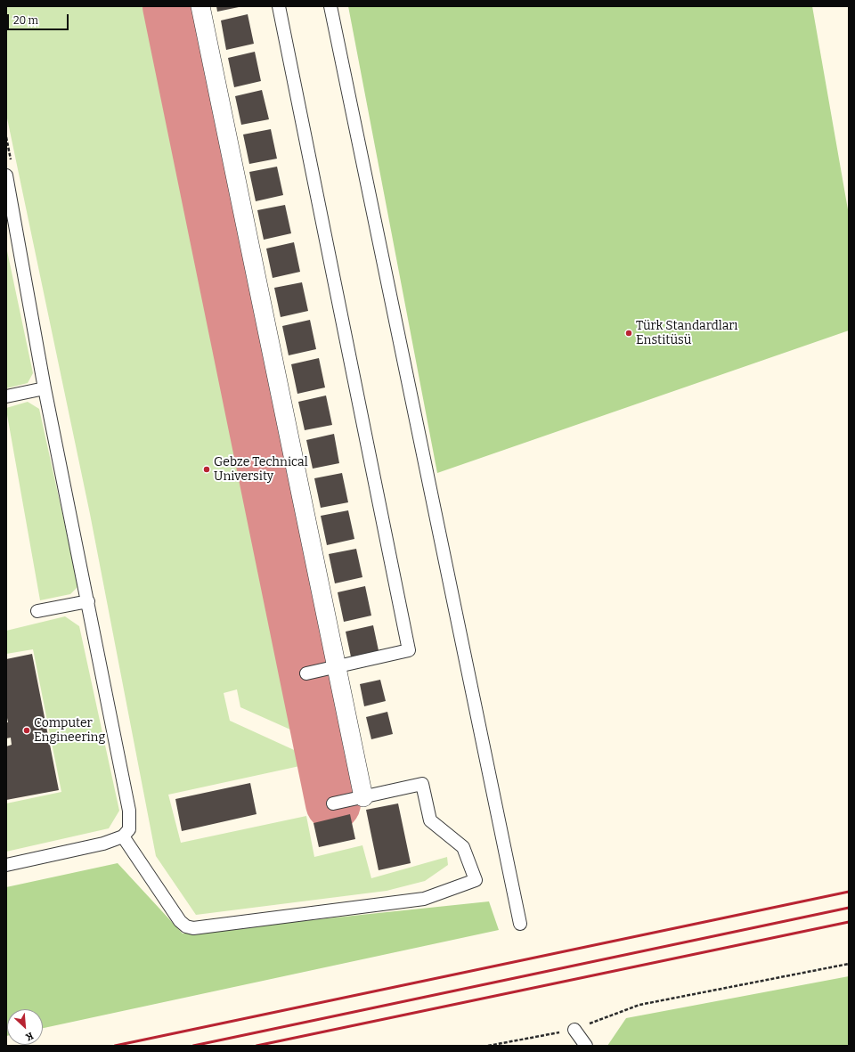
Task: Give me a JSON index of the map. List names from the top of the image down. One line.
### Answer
{"places":["Türk Standardları Enstitüsü","Gebze Technical University","Computer Engineering"],"scale_bar":"20 m","north":"bottom right"}
